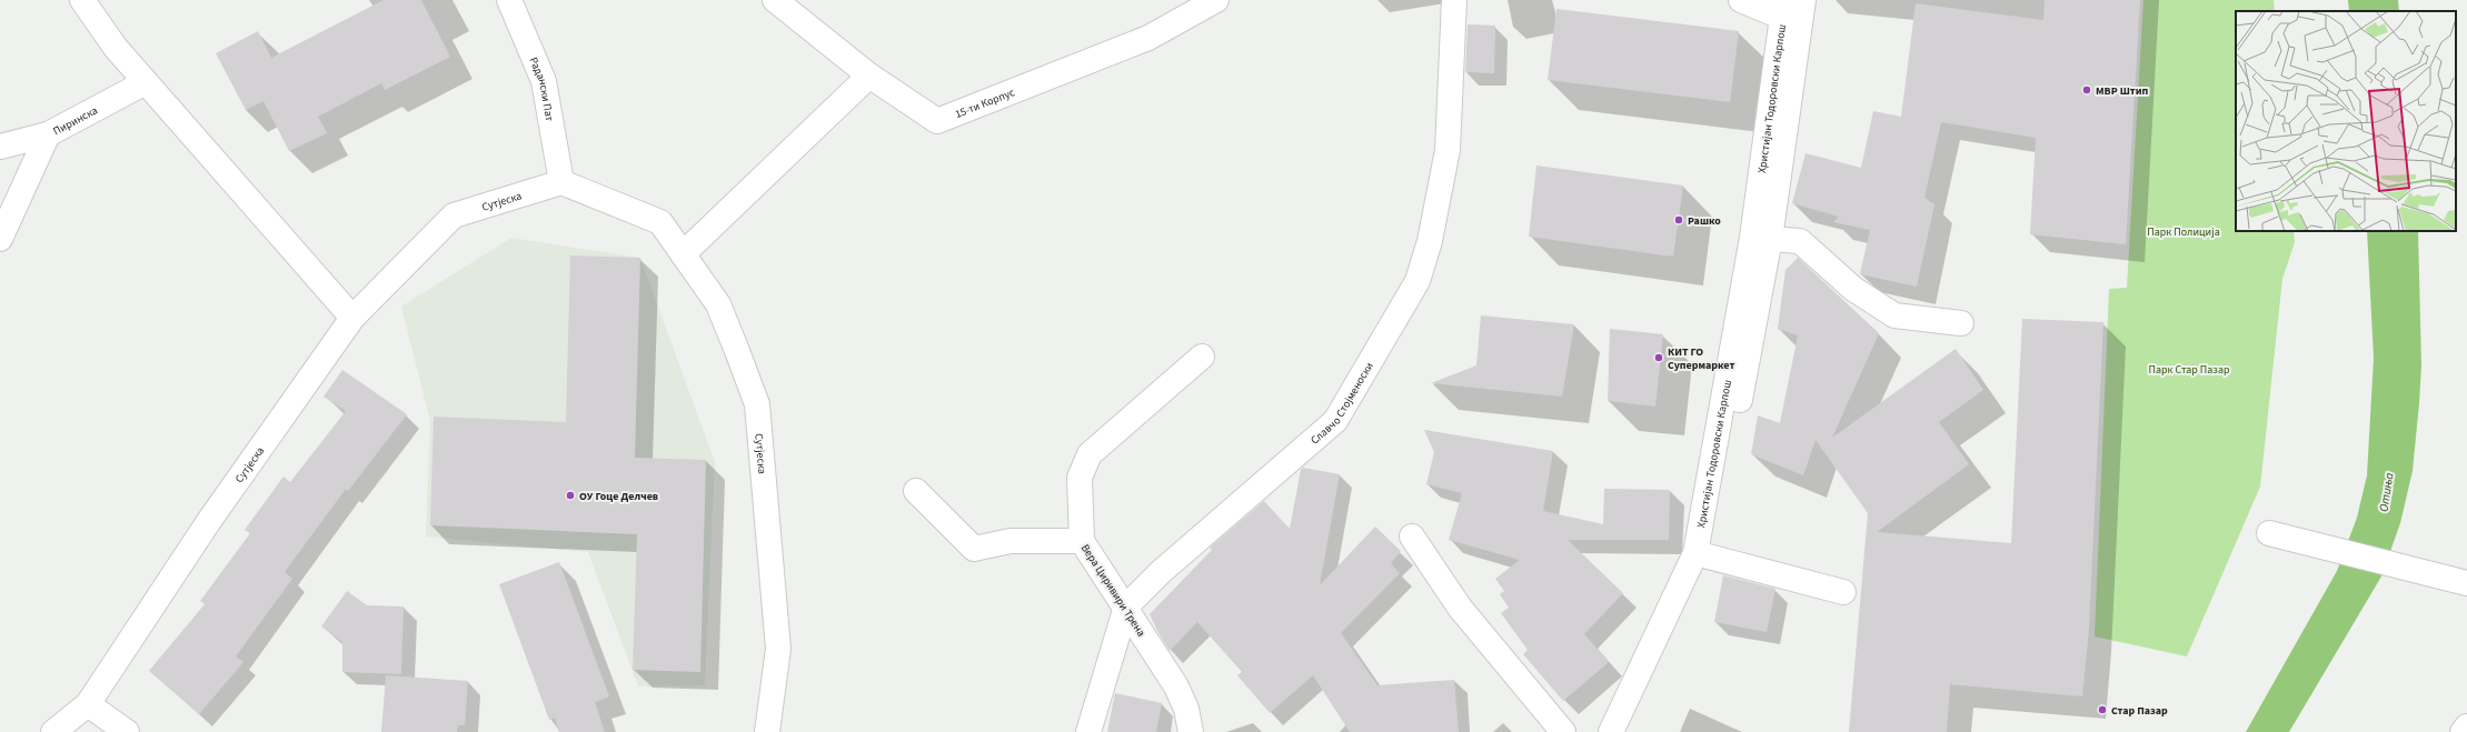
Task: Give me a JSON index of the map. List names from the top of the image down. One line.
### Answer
{"streets":{"street":["Радански Пат","Христијан Тодоровски Карпош","15-ти Корпус","Пиринска","Сутјеска","Славчо Стојменоски","Вера Циривири Трена"]},"crossings":[["Радански Пат","Сутјеска"],["Славчо Стојменоски","Вера Циривири Трена"]],"water":["Отиња"],"parks":["Парк Полиција","Парк Стар Пазар"],"places":["МВР Штип","Рашко","КИТ ГО Супермаркет","ОУ Гоце Делчев","Стар Пазар"]}
